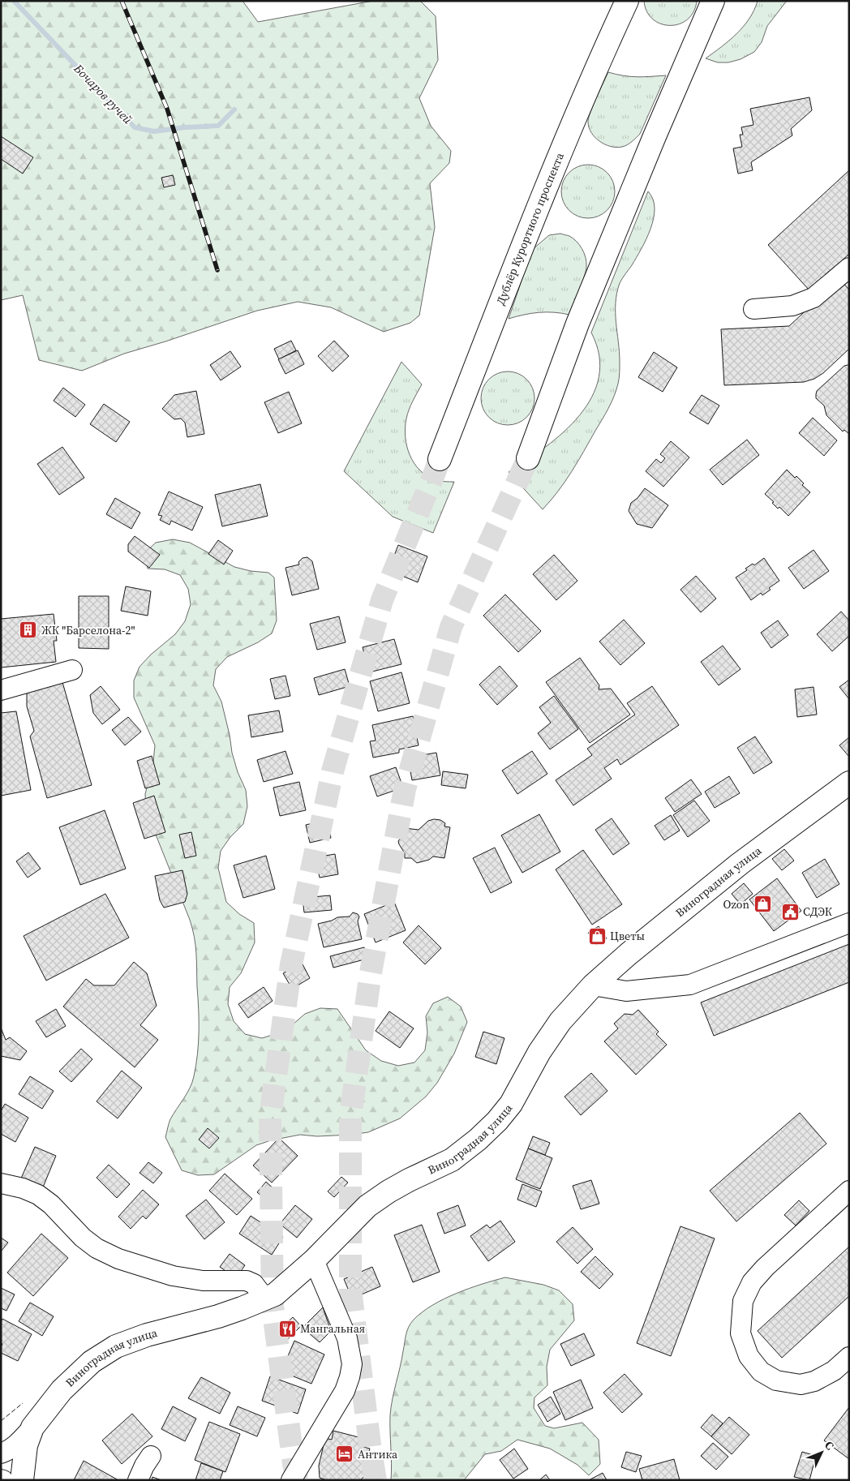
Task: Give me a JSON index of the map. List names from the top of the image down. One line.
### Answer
{"streets":{"main road":["Дублёр Курортного проспекта","Виноградная улица"]},"water":["Бочаров ручей"],"places":{"building":["ЖК \"Барселона-2\""],"shop":["Ozon","Цветы"],"public building":["СДЭК"],"restaurant":["Мангальная"],"hotel":["Антика"]},"north":"top right"}
